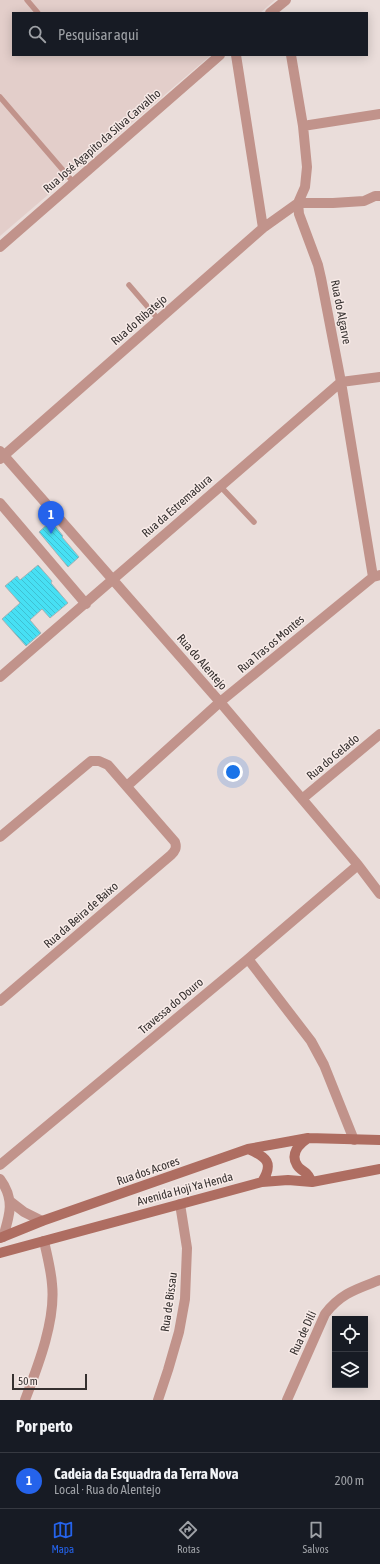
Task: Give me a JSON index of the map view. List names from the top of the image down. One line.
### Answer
{"streets":{"main road":["Rua dos Acores","Avenida Hoji Ya Henda"],"street":["Rua José Agapito da Silva Carvalho","Rua do Algarve","Rua do Ribatejo","Rua da Estremadura","Rua Tras os Montes","Rua do Alentejo","Rua do Gelado","Rua da Beira de Baixo","Travessa do Douro","Rua de Bissau","Rua de Dili"]},"crossings":[["Rua do Algarve","Rua do Ribatejo"],["Rua do Algarve","Rua da Estremadura"],["Rua do Algarve","Rua Tras os Montes"],["Rua do Ribatejo","Rua do Alentejo"],["Rua da Estremadura","Rua do Alentejo"],["Rua Tras os Montes","Rua do Alentejo"],["Rua Tras os Montes","Rua da Beira de Baixo"],["Rua do Alentejo","Rua do Gelado"],["Rua do Alentejo","Travessa do Douro"],["Avenida Hoji Ya Henda","Rua de Bissau"]],"scale_bar":"50 m","page":{"search":"Pesquisar aqui","pins":"1","scale":"50 m","heading":"Por perto","list":[{"mark":"1","name":"Cadeia da Esquadra da Terra Nova","note":"Local · Rua do Alentejo","value":"200 m"}],"nav":["Mapa","Rotas","Salvos"]}}
